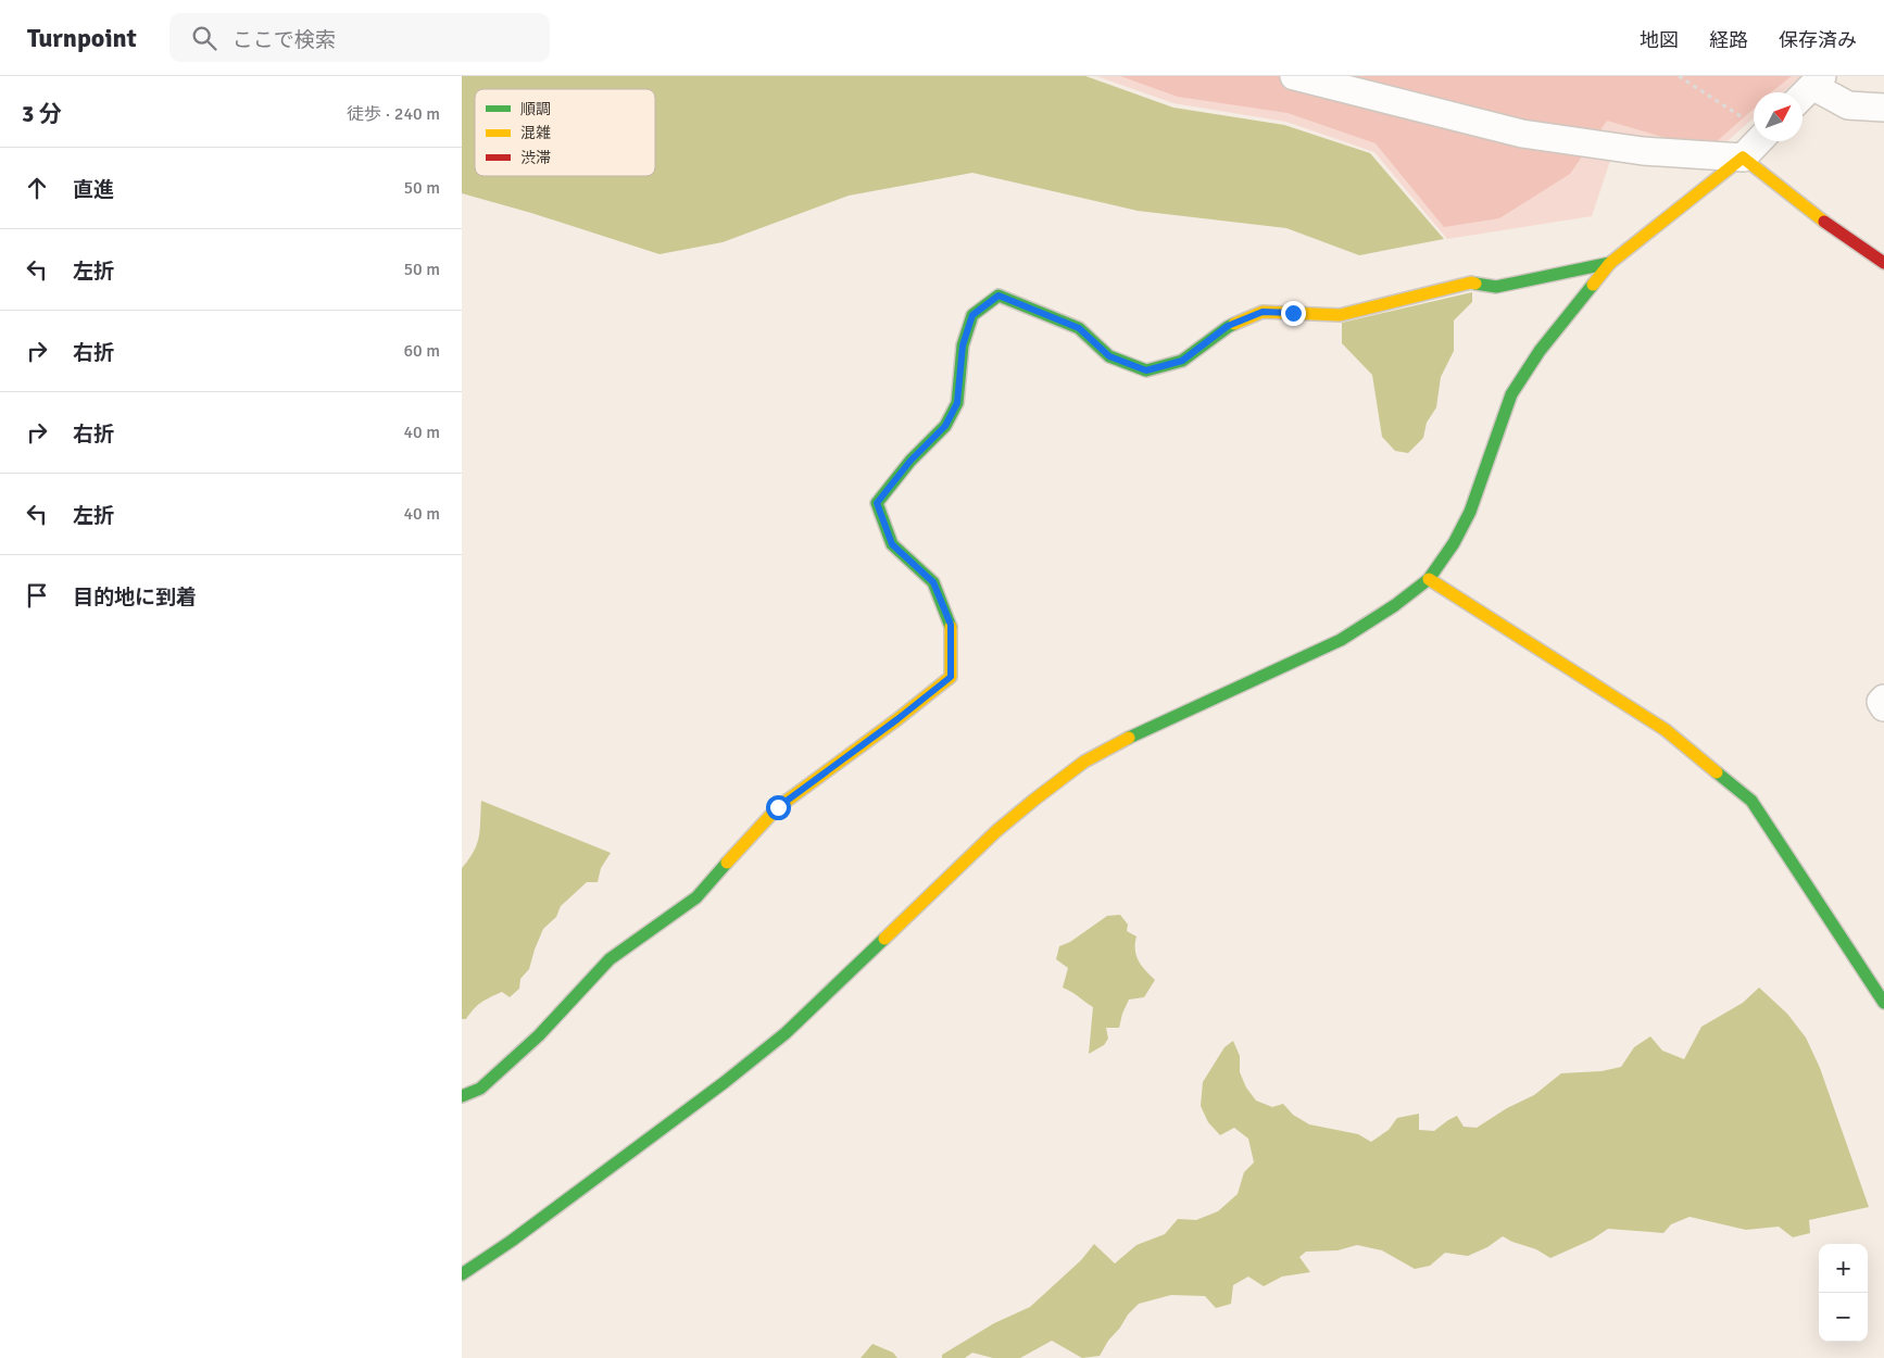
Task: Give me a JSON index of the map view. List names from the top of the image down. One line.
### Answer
{"legend":["順調","混雑","渋滞"],"north":"top right","page":{"header":"Turnpoint","search":"ここで検索","nav":["地図","経路","保存済み"],"heading":["3 分","徒歩 · 240 m"],"list":[["直進","50 m"],["左折","50 m"],["右折","60 m"],["右折","40 m"],["左折","40 m"],"目的地に到着"],"map_buttons":["+","−"]}}
